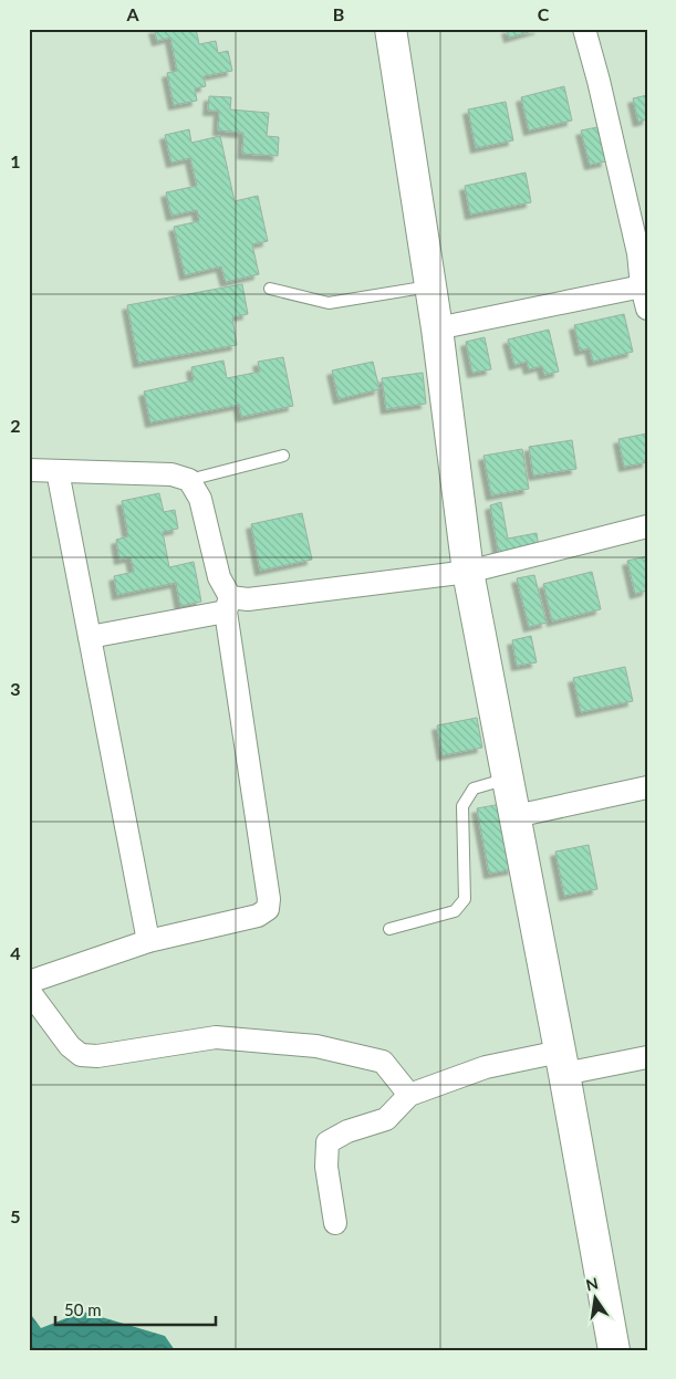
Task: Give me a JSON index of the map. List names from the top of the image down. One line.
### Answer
{"scale_bar":"50 m","north":"top","grid":{"columns":["A","B","C"],"rows":["1","2","3","4","5"]}}
